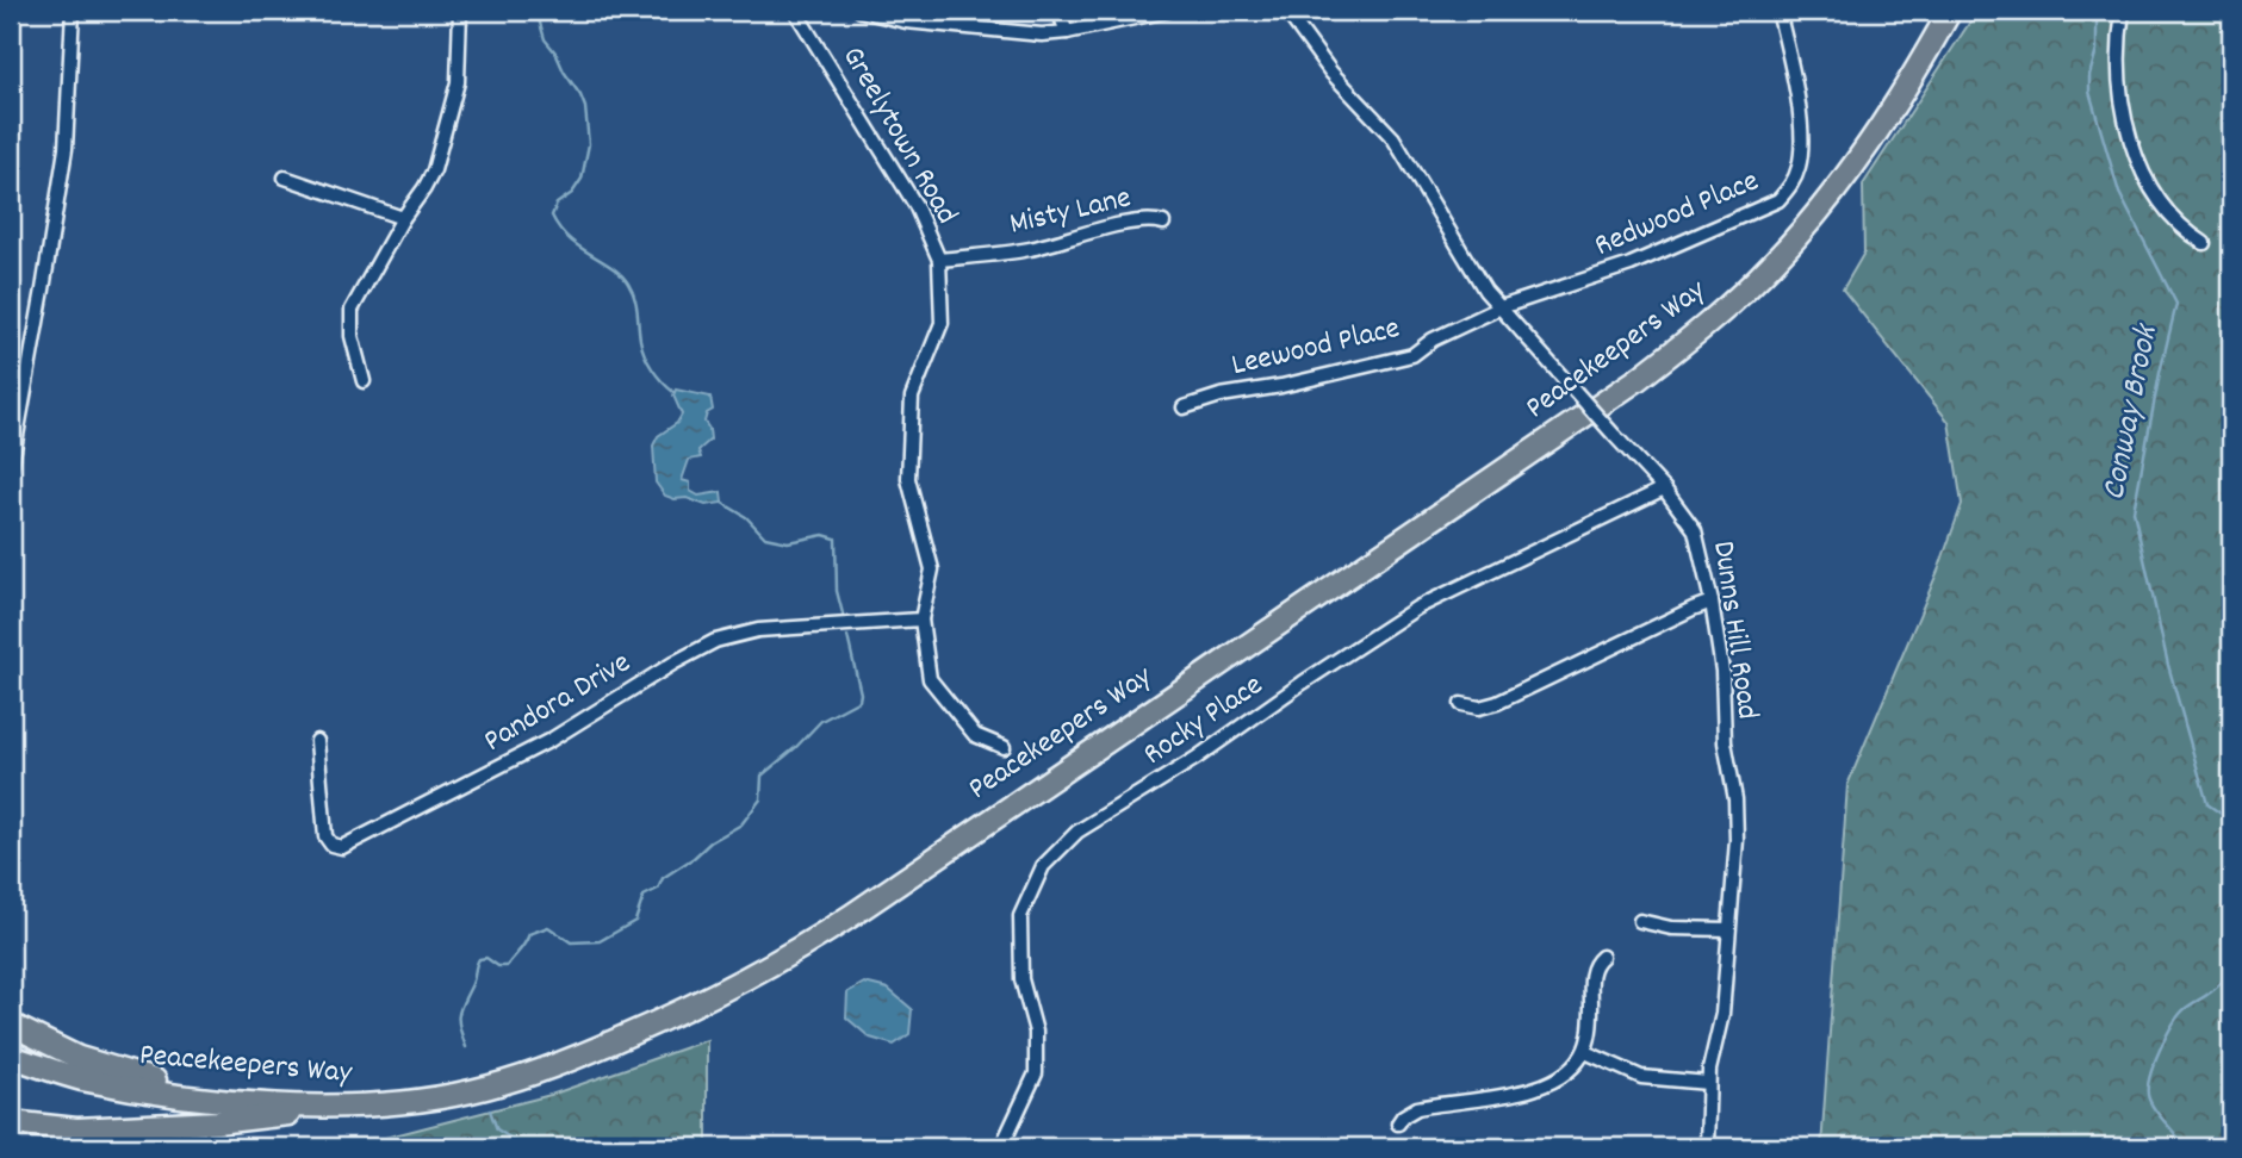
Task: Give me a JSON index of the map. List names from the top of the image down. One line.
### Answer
{"streets":{"highway":["Peacekeepers Way"],"street":["Greelytown Road","Misty Lane","Redwood Place","Leewood Place","Dunns Hill Road","Pandora Drive","Rocky Place"]},"crossings":[["Greelytown Road","Misty Lane"],["Greelytown Road","Pandora Drive"],["Redwood Place","Leewood Place"],["Redwood Place","Dunns Hill Road"],["Leewood Place","Dunns Hill Road"],["Dunns Hill Road","Rocky Place"]],"water":["Conway Brook"]}
